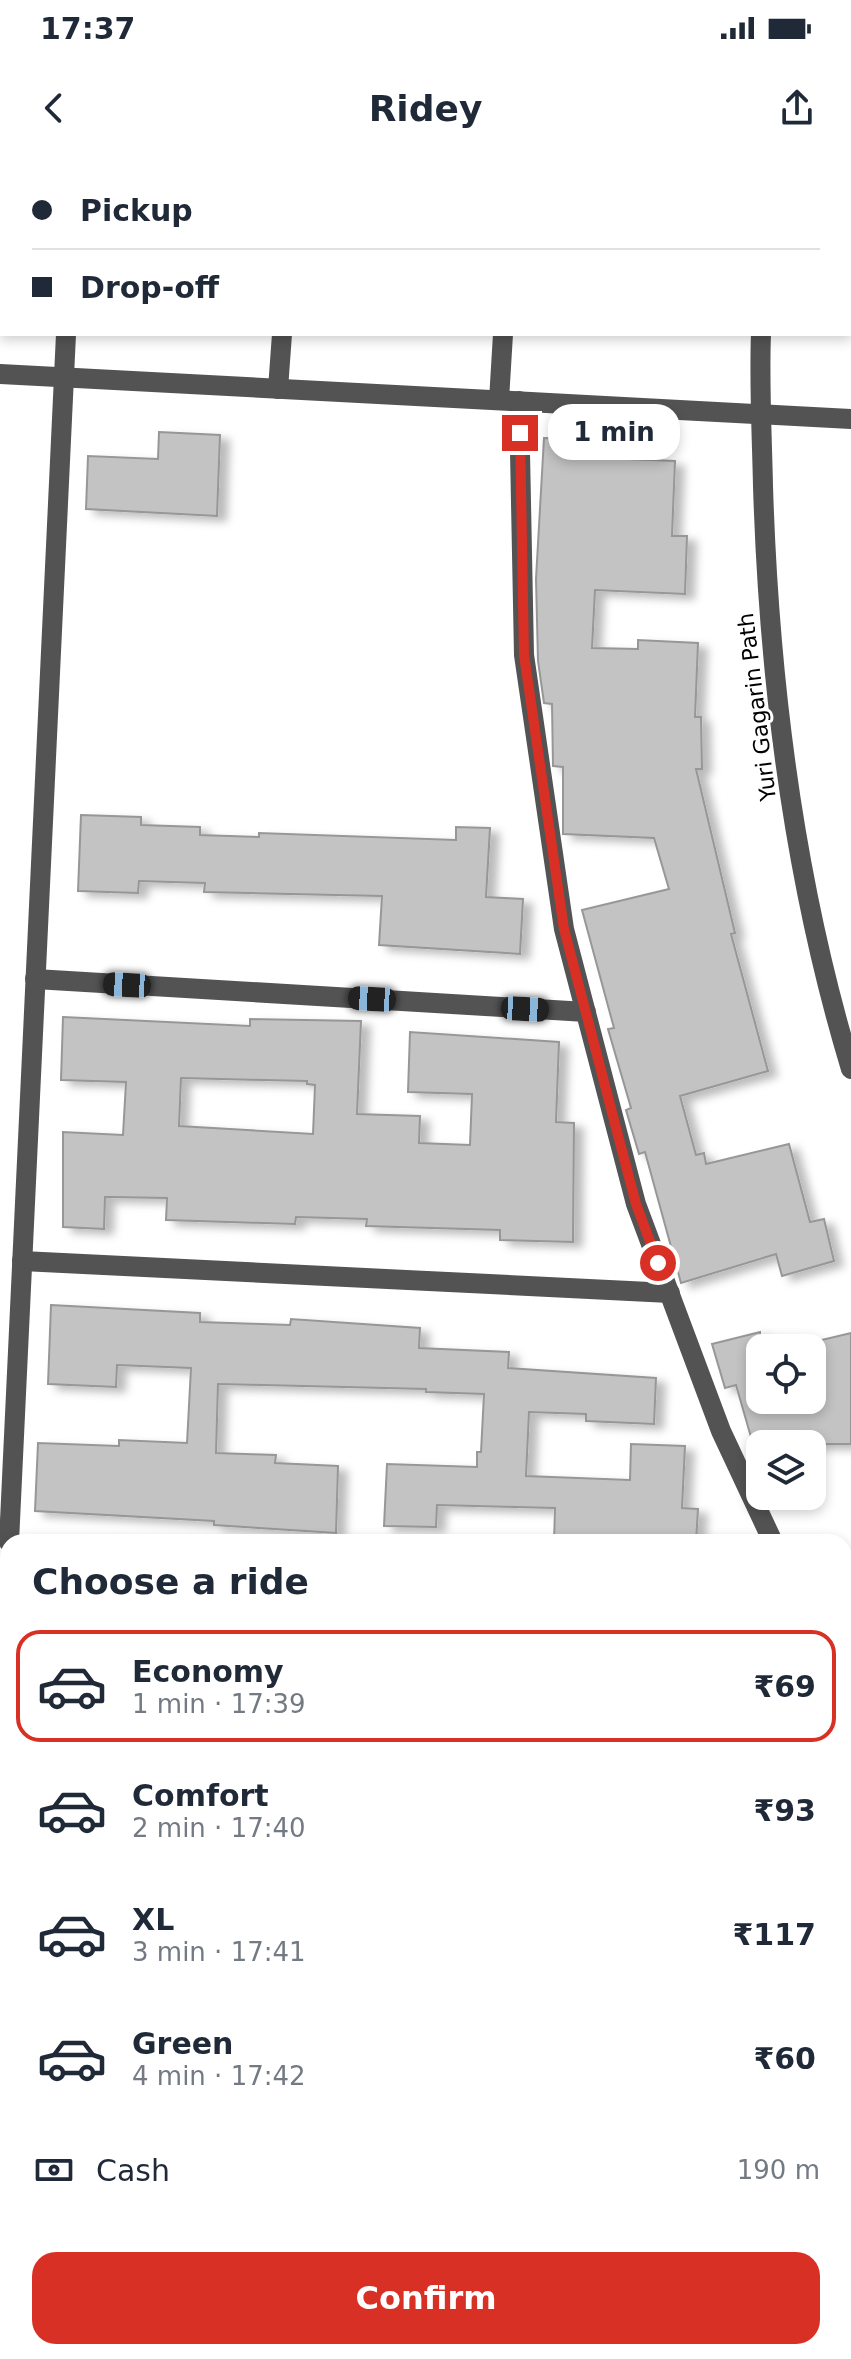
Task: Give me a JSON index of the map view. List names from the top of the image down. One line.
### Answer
{"streets":{"street":["Yuri Gagarin Path"]},"page":{"status":"17:37","header":"Ridey","banner":["Pickup","Drop-off"],"bubble":"1 min","heading":"Choose a ride","list":[{"name":"Economy","note":"1 min · 17:39","value":"₹69"},{"name":"Comfort","note":"2 min · 17:40","value":"₹93"},{"name":"XL","note":"3 min · 17:41","value":"₹117"},{"name":"Green","note":"4 min · 17:42","value":"₹60"}],"pay":["Cash","190 m"],"buttons":"Confirm"}}
